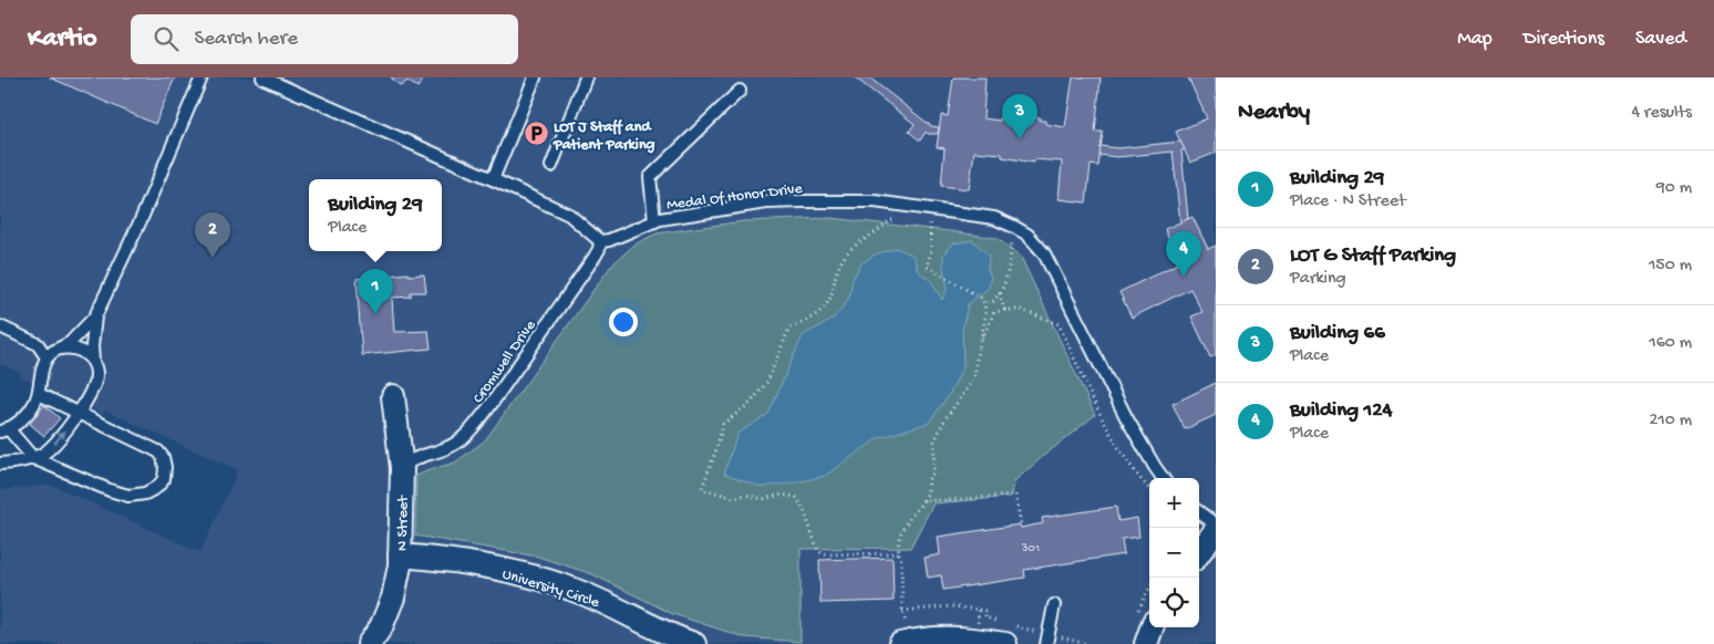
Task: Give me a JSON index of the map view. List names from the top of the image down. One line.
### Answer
{"streets":{"street":["N Street","University Circle"],"lane":["Medal Of Honor Drive","Cromwell Drive"]},"crossings":[["Medal Of Honor Drive","Cromwell Drive"],["Cromwell Drive","N Street"],["N Street","University Circle"]],"places":{"parking":["LOT J Staff and Patient Parking"]},"house_numbers":["301"],"page":{"header":"Kartio","search":"Search here","nav":["Map","Directions","Saved"],"heading":["Nearby","4 results"],"pins":["3","2","4","1"],"list":[{"mark":"1","name":"Building 29","note":"Place · N Street","value":"90 m"},{"mark":"2","name":"LOT G Staff Parking","note":"Parking","value":"150 m"},{"mark":"3","name":"Building 66","note":"Place","value":"160 m"},{"mark":"4","name":"Building 124","note":"Place","value":"210 m"}],"popup":["Building 29","Place"],"map_buttons":["+","−"]}}
